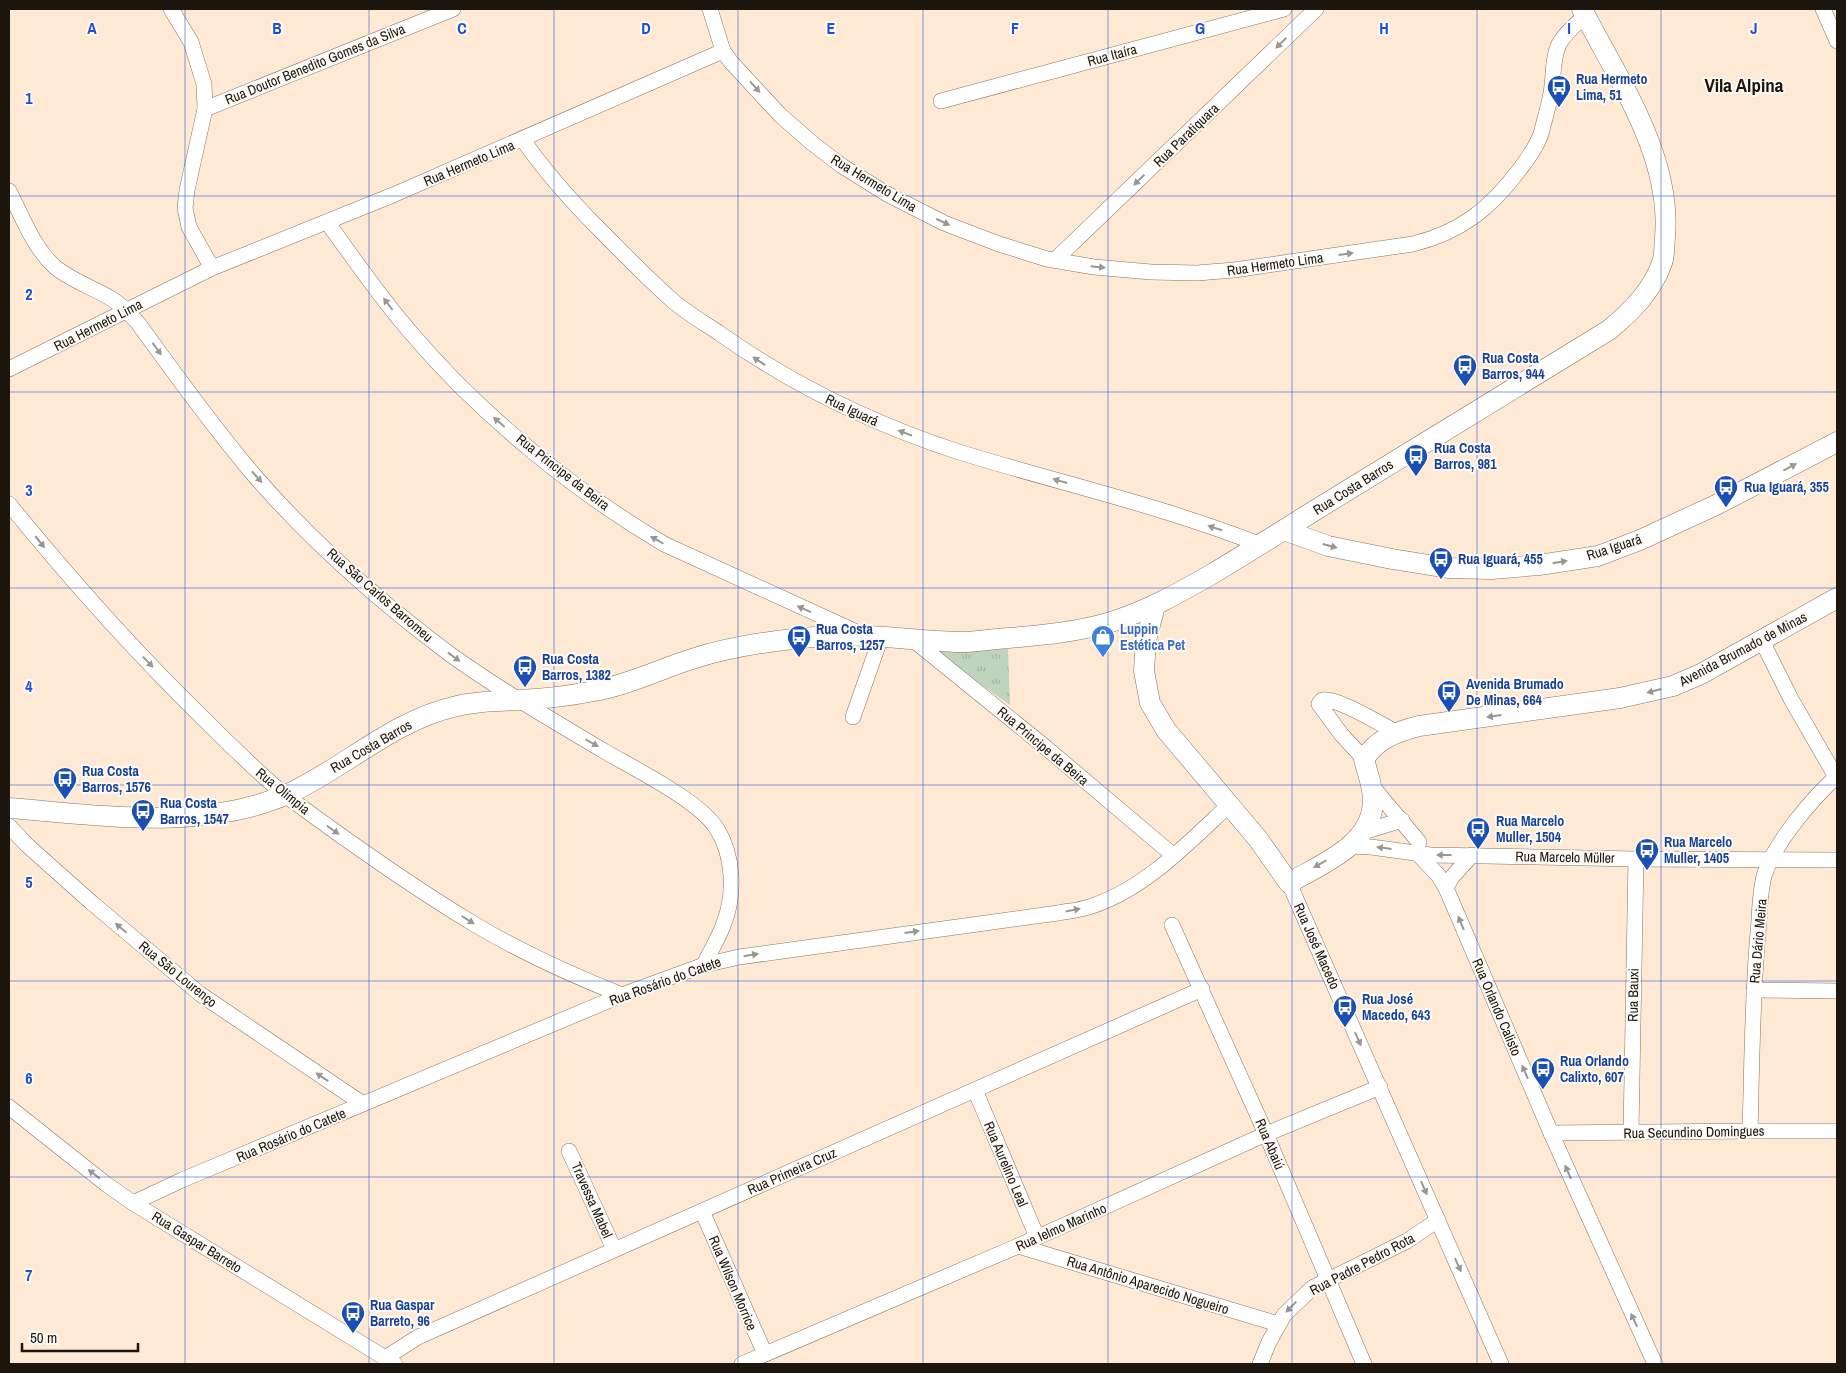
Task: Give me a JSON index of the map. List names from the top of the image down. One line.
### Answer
{"streets":{"main road":["Rua Iguará","Rua Costa Barros","Avenida Brumado de Minas","Rua José Macedo"],"street":["Rua Itaíra","Rua Doutor Benedito Gomes da Silva","Rua Paratiquara","Rua Hermeto Lima","Rua Principe da Beira","Rua São Carlos Barromeu","Rua Olímpia","Rua Marcelo Müller","Rua Dário Meira","Rua São Lourenço","Rua Rosário do Catete","Rua Bauxi","Rua Orlando Calisto","Rua Secundino Domingues","Rua Abaiú","Rua Aurelino Leal","Rua Primeira Cruz","Travessa Mabel","Rua Ielmo Marinho","Rua Gaspar Barreto","Rua Padre Pedro Rota","Rua Wilson Morrice","Rua Antônio Aparecido Nogueiro"]},"crossings":[["Rua Paratiquara","Rua Hermeto Lima"],["Rua Hermeto Lima","Rua Iguará"],["Rua Hermeto Lima","Rua Principe da Beira"],["Rua Hermeto Lima","Rua Costa Barros"],["Rua Hermeto Lima","Rua São Carlos Barromeu"],["Rua Iguará","Rua Costa Barros"],["Rua Principe da Beira","Rua Costa Barros"],["Rua Principe da Beira","Rua Rosário do Catete"],["Rua Costa Barros","Rua São Carlos Barromeu"],["Rua Costa Barros","Rua Olímpia"],["Rua Costa Barros","Rua José Macedo"],["Rua São Carlos Barromeu","Rua Rosário do Catete"],["Rua Olímpia","Rua Rosário do Catete"],["Rua Marcelo Müller","Rua Dário Meira"],["Rua Marcelo Müller","Rua Bauxi"],["Rua Marcelo Müller","Rua Orlando Calisto"],["Rua Dário Meira","Rua Secundino Domingues"],["Rua José Macedo","Rua Rosário do Catete"],["Rua José Macedo","Rua Ielmo Marinho"],["Rua José Macedo","Rua Padre Pedro Rota"],["Rua São Lourenço","Rua Rosário do Catete"],["Rua Rosário do Catete","Rua Gaspar Barreto"],["Rua Bauxi","Rua Secundino Domingues"],["Rua Orlando Calisto","Rua Secundino Domingues"],["Rua Abaiú","Rua Primeira Cruz"],["Rua Abaiú","Rua Ielmo Marinho"],["Rua Abaiú","Rua Padre Pedro Rota"],["Rua Aurelino Leal","Rua Primeira Cruz"],["Rua Aurelino Leal","Rua Ielmo Marinho"],["Rua Primeira Cruz","Travessa Mabel"],["Rua Primeira Cruz","Rua Gaspar Barreto"],["Rua Primeira Cruz","Rua Wilson Morrice"],["Rua Ielmo Marinho","Rua Wilson Morrice"],["Rua Ielmo Marinho","Rua Antônio Aparecido Nogueiro"],["Rua Padre Pedro Rota","Rua Antônio Aparecido Nogueiro"]],"one_way":["Rua Paratiquara","Rua Hermeto Lima","Rua Principe da Beira","Rua São Carlos Barromeu","Avenida Brumado de Minas","Rua Olímpia","Rua José Macedo","Rua São Lourenço","Rua Rosário do Catete","Rua Orlando Calisto"],"districts":["Vila Alpina"],"places":{"bus stop":["Rua Hermeto Lima, 51","Rua Costa Barros, 944","Rua Costa Barros, 981","Rua Iguará, 355","Rua Iguará, 455","Rua Costa Barros, 1257","Rua Costa Barros, 1382","Avenida Brumado De Minas, 664","Rua Costa Barros, 1576","Rua Costa Barros, 1547","Rua Marcelo Muller, 1504","Rua Marcelo Muller, 1405","Rua José Macedo, 643","Rua Orlando Calixto, 607","Rua Gaspar Barreto, 96"],"shop":["Luppin Estética Pet"]},"scale_bar":"50 m","grid":{"columns":["A","B","C","D","E","F","G","H","I","J"],"rows":["1","2","3","4","5","6","7"]}}
